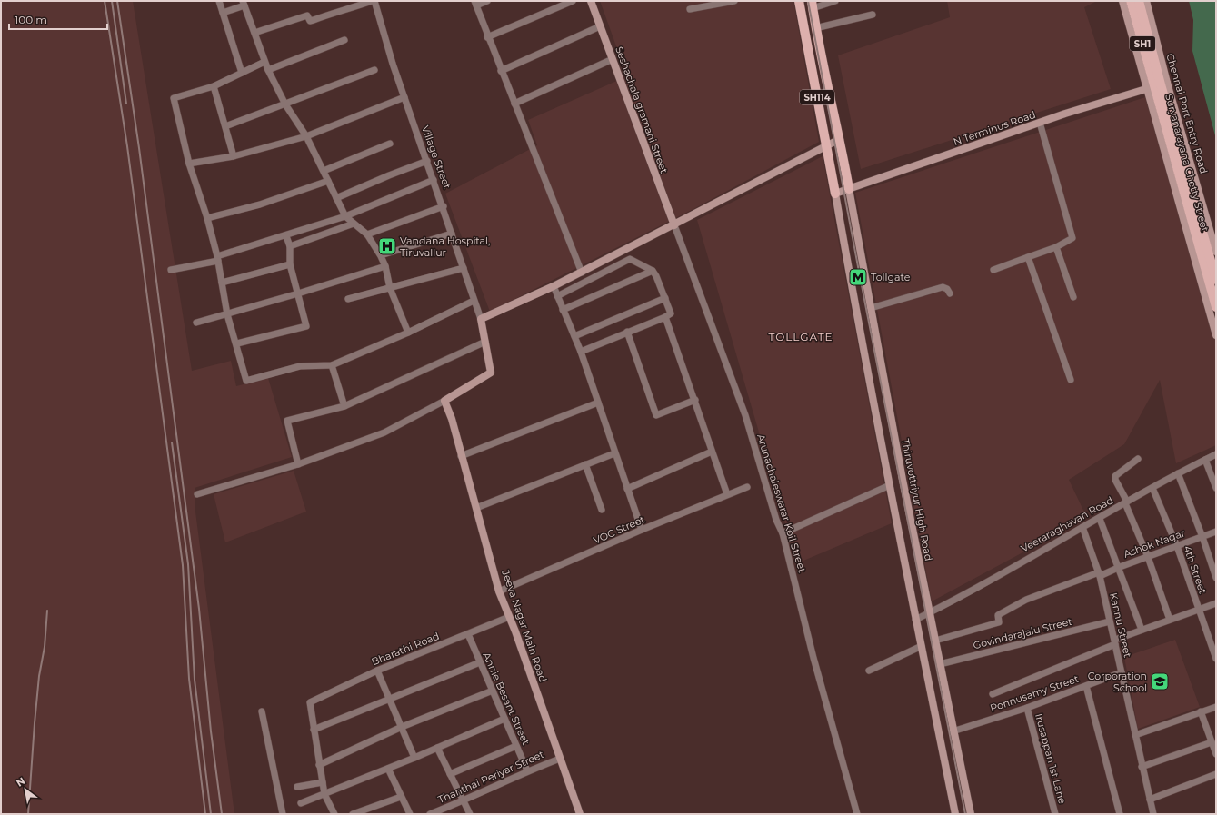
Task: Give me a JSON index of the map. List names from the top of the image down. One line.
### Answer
{"streets":{"main road":["SH1","SH114","Suryanarayana Chetty Street"],"street":["Seshachala gramani Street","Chennai Port Entry Road","N Terminus Road","Village Street","Thiruvottriyur High Road","Arunachaleswarar Koil Street","Veeraraghavan Road","VOC Street","Ashok Nagar","4th Street","Kannu Street","Jeeva Nagar Main Road","Govindarajalu Street","Bharathi Road","Ponnusamy Street","Annie Besant Street","Irusappan 1st Lane","Thanthai Periyar Street"]},"crossings":[["SH1","Chennai Port Entry Road"],["SH1","N Terminus Road"],["SH1","Suryanarayana Chetty Street"],["SH114","N Terminus Road"],["SH114","Thiruvottriyur High Road"],["Seshachala gramani Street","Arunachaleswarar Koil Street"],["Chennai Port Entry Road","N Terminus Road"],["Chennai Port Entry Road","Suryanarayana Chetty Street"],["N Terminus Road","Suryanarayana Chetty Street"],["N Terminus Road","Thiruvottriyur High Road"],["Thiruvottriyur High Road","Veeraraghavan Road"],["Thiruvottriyur High Road","Ashok Nagar"],["Thiruvottriyur High Road","Govindarajalu Street"],["Thiruvottriyur High Road","Ponnusamy Street"],["Veeraraghavan Road","4th Street"],["Veeraraghavan Road","Kannu Street"],["VOC Street","Jeeva Nagar Main Road"],["Ashok Nagar","4th Street"],["Ashok Nagar","Kannu Street"],["Kannu Street","Govindarajalu Street"],["Kannu Street","Ponnusamy Street"],["Jeeva Nagar Main Road","Bharathi Road"],["Jeeva Nagar Main Road","Thanthai Periyar Street"],["Bharathi Road","Annie Besant Street"],["Ponnusamy Street","Irusappan 1st Lane"],["Annie Besant Street","Thanthai Periyar Street"]],"districts":["TOLLGATE"],"places":{"hospital":["Vandana Hospital, Tiruvallur"],"metro station":["Tollgate"],"school or university":["Corporation School"]},"scale_bar":"100 m","north":"top left"}
